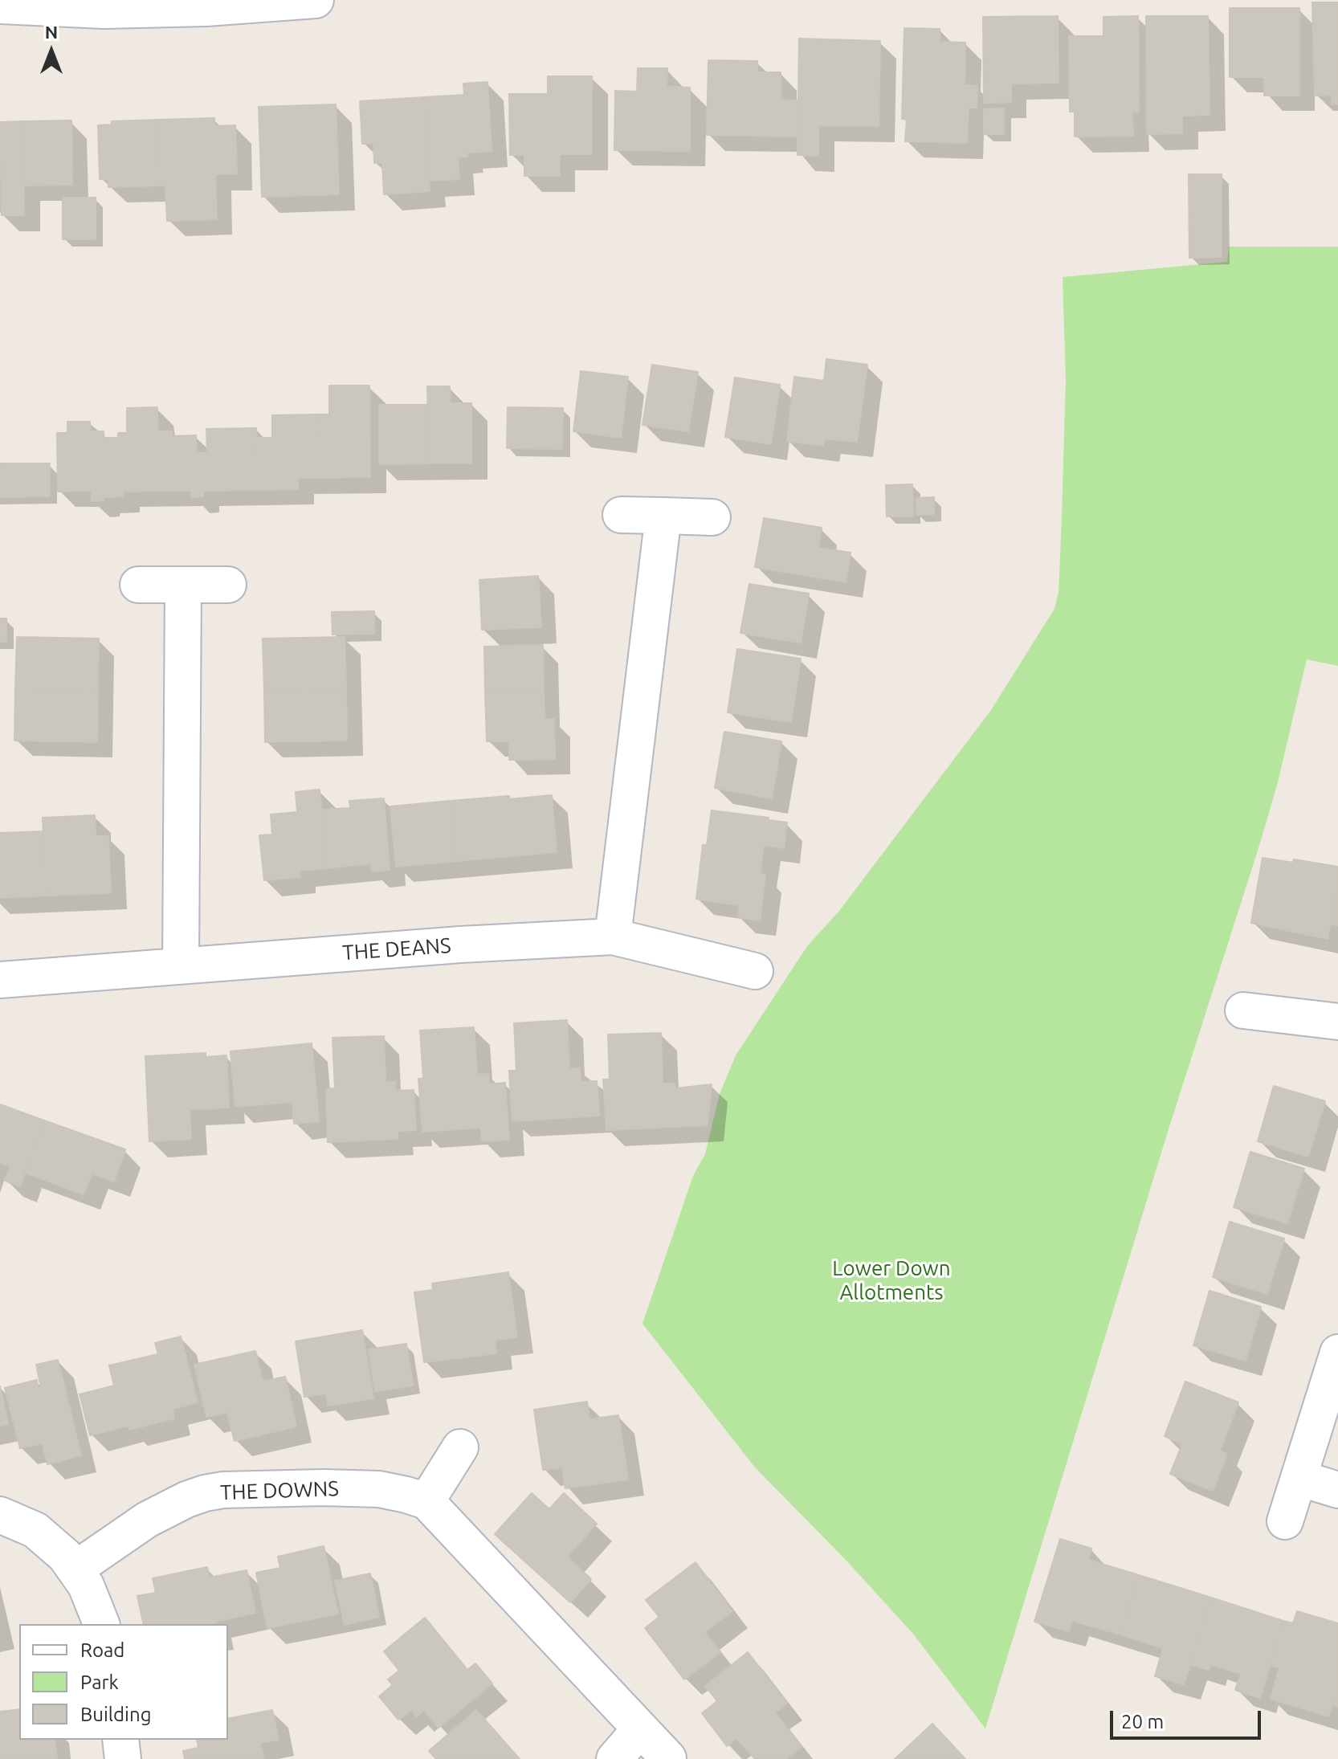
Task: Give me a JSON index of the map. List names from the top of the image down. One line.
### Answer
{"streets":{"street":["THE DEANS","THE DOWNS"]},"parks":["Lower Down Allotments"],"legend":["Road","Park","Building"],"scale_bar":"20 m","north":"top"}
